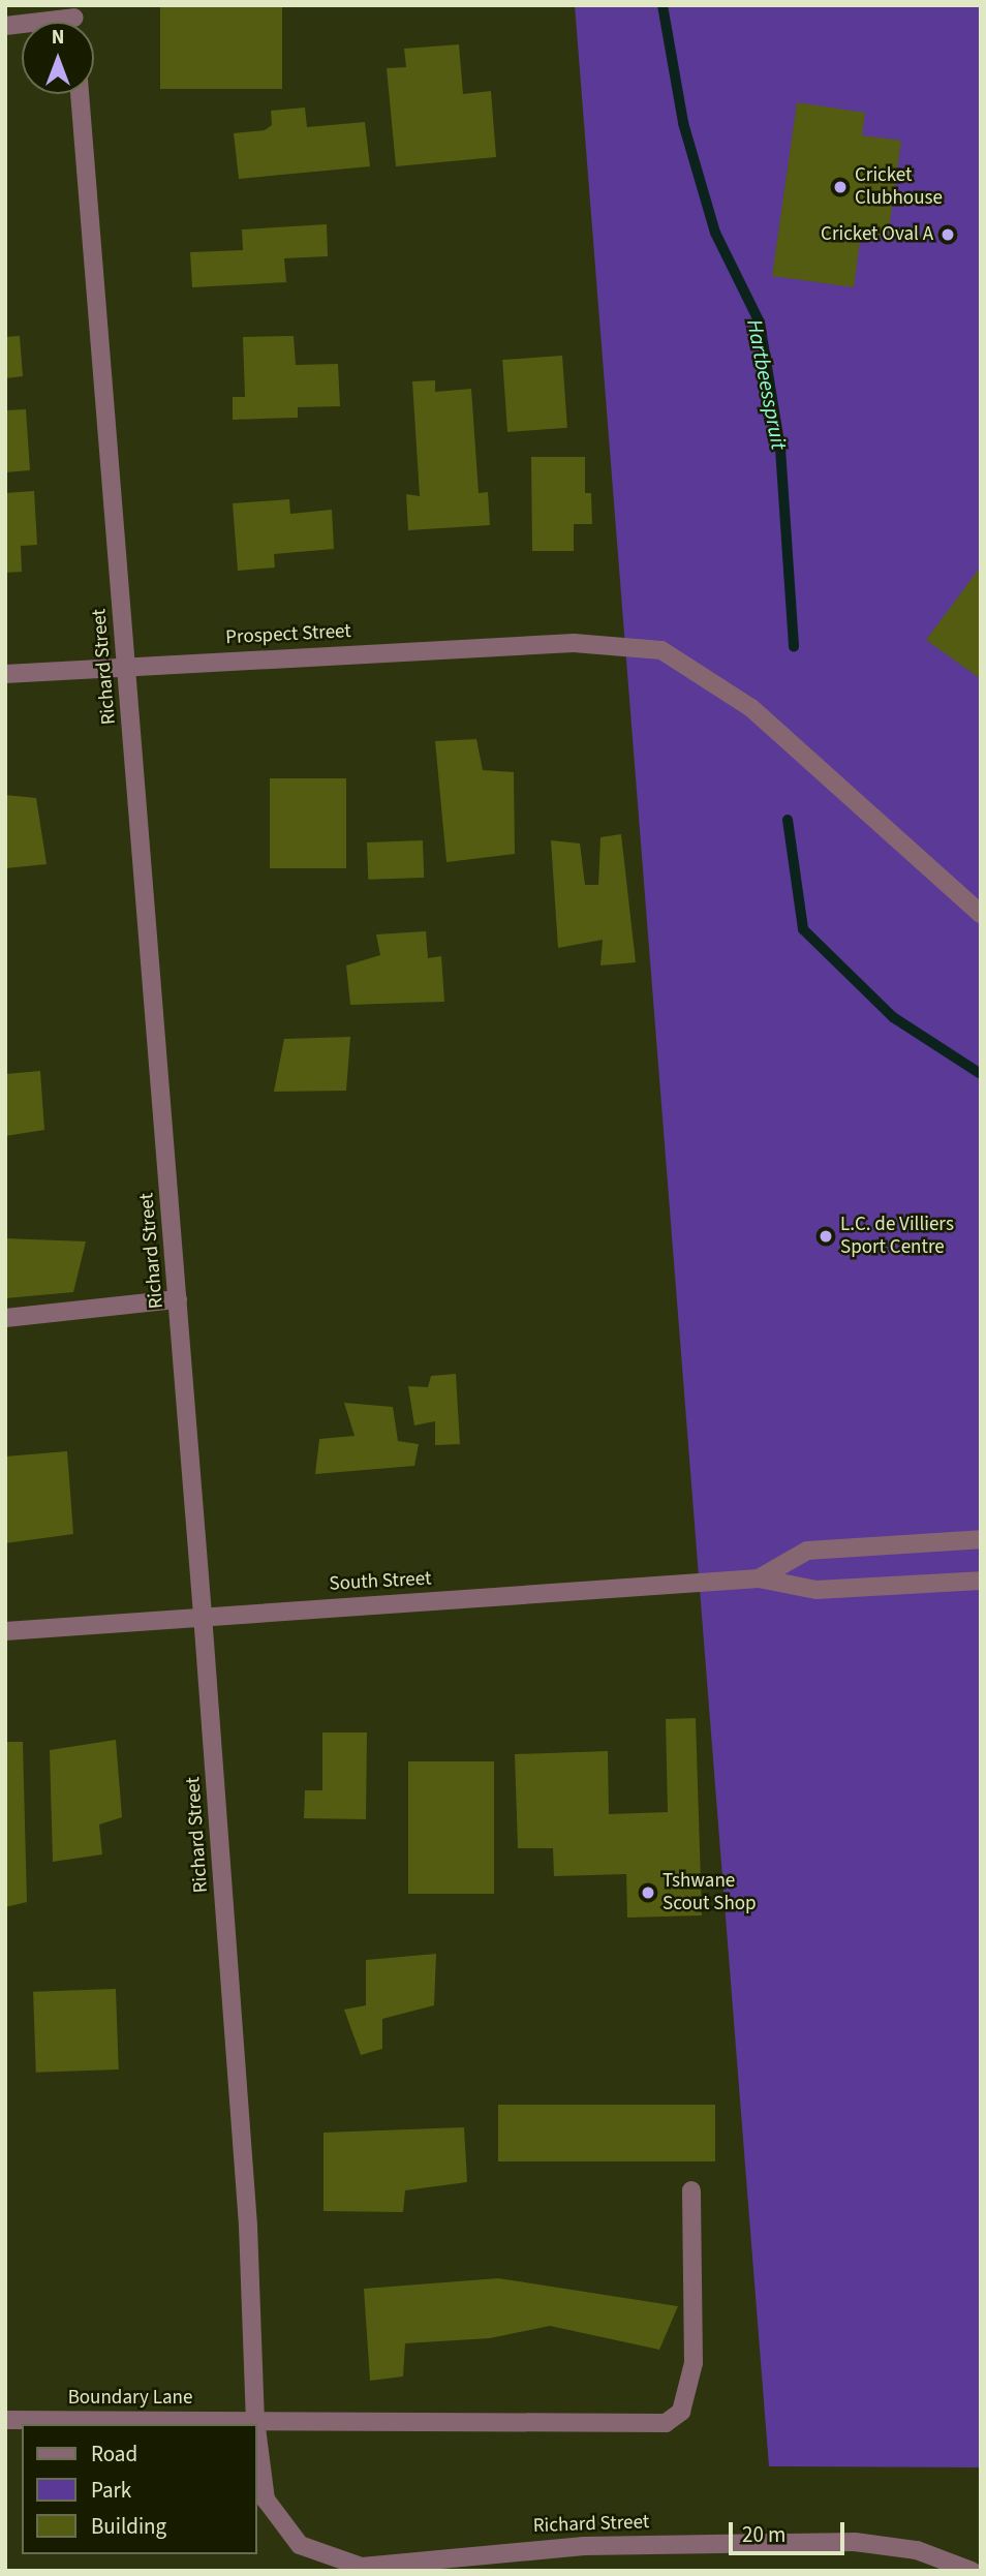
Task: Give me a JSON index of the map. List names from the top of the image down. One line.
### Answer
{"streets":{"street":["Prospect Street","Richard Street","South Street","Boundary Lane"]},"crossings":[["Prospect Street","Richard Street"],["Richard Street","South Street"],["Richard Street","Boundary Lane"]],"water":["Hartbeesspruit"],"places":["Cricket Clubhouse","Cricket Oval A","L.C. de Villiers Sport Centre","Tshwane Scout Shop"],"legend":["Road","Park","Building"],"scale_bar":"20 m","north":"top"}
